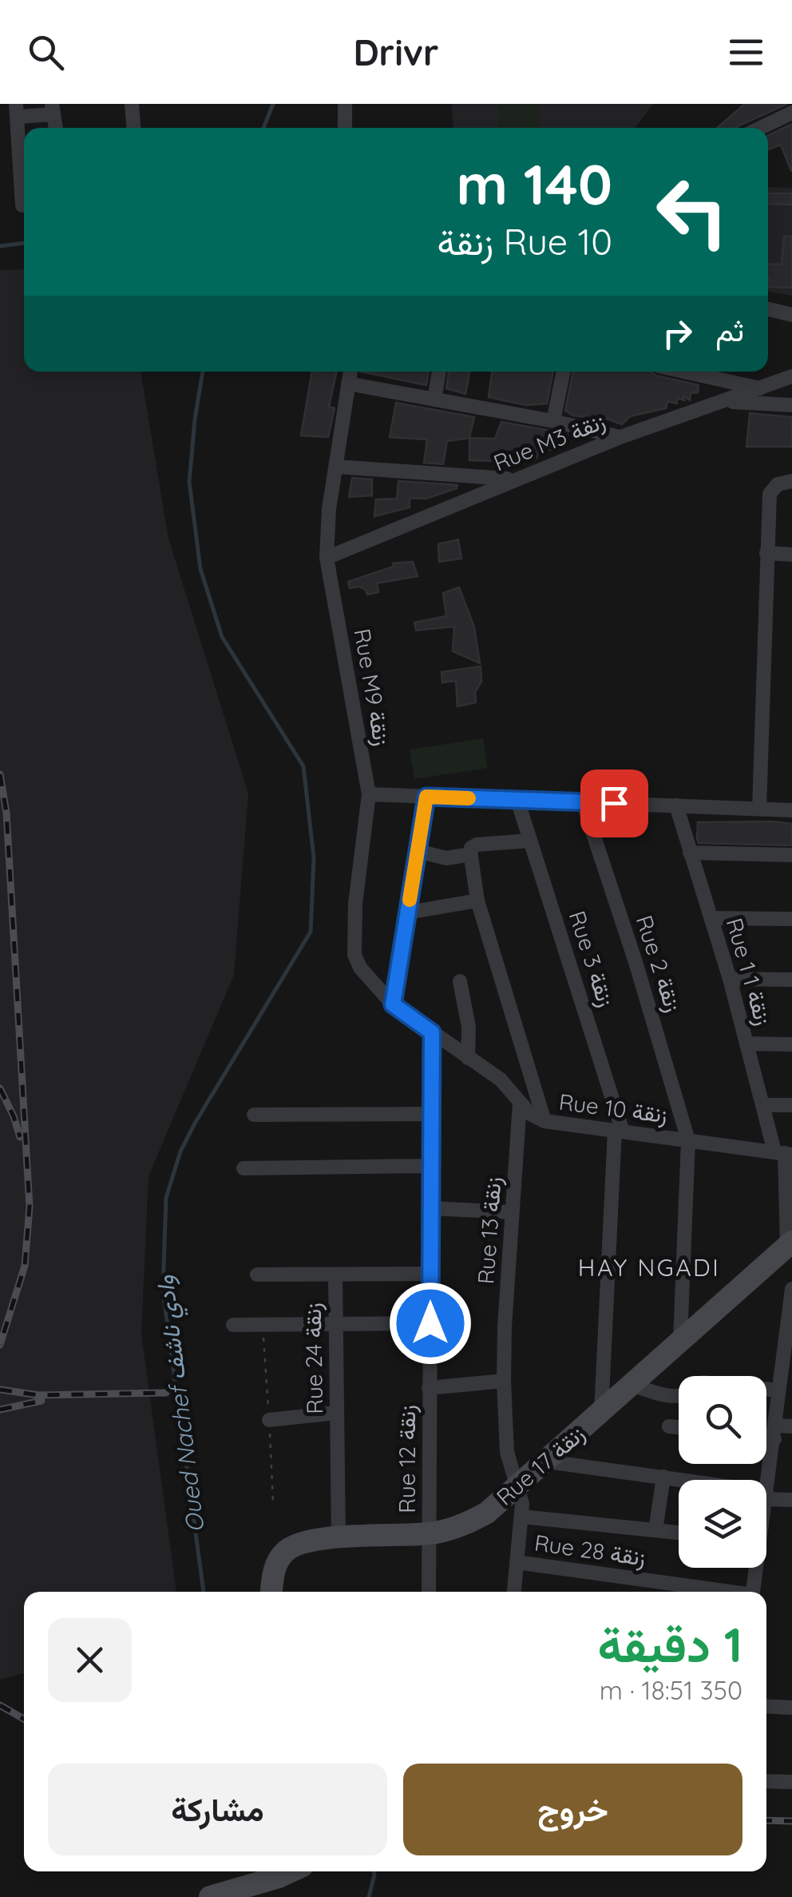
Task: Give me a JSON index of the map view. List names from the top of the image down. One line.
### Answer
{"streets":{"street":["Rue M3 زنقة","Rue M9 زنقة","Rue 3 زنقة","Rue 2 زنقة","Rue 1 زنقة 1","Rue 10 زنقة","Rue 13 زنقة","Rue 24 زنقة","Rue 12 زنقة","Rue 17 زنقة","Rue 28 زنقة"]},"crossings":[["Rue M3 زنقة","Rue M9 زنقة"],["Rue M9 زنقة","Rue 10 زنقة"],["Rue 3 زنقة","Rue 10 زنقة"],["Rue 2 زنقة","Rue 10 زنقة"],["Rue 2 زنقة","Rue 17 زنقة"],["Rue 1 زنقة 1","Rue 10 زنقة"],["Rue 1 زنقة 1","Rue 17 زنقة"],["Rue 10 زنقة","Rue 13 زنقة"],["Rue 10 زنقة","Rue 12 زنقة"],["Rue 10 زنقة","Rue 17 زنقة"],["Rue 13 زنقة","Rue 17 زنقة"],["Rue 13 زنقة","Rue 28 زنقة"],["Rue 24 زنقة","Rue 12 زنقة"],["Rue 24 زنقة","Rue 17 زنقة"],["Rue 12 زنقة","Rue 17 زنقة"]],"districts":["HAY NGADI"],"water":["Oued Nachef وادي ناشف"],"page":{"header":"Drivr","turn":["140 m","Rue 10 زنقة"],"then":"ثم","heading":["1 دقيقة","350 m · 18:51"],"buttons":["خروج","مشاركة"]}}
